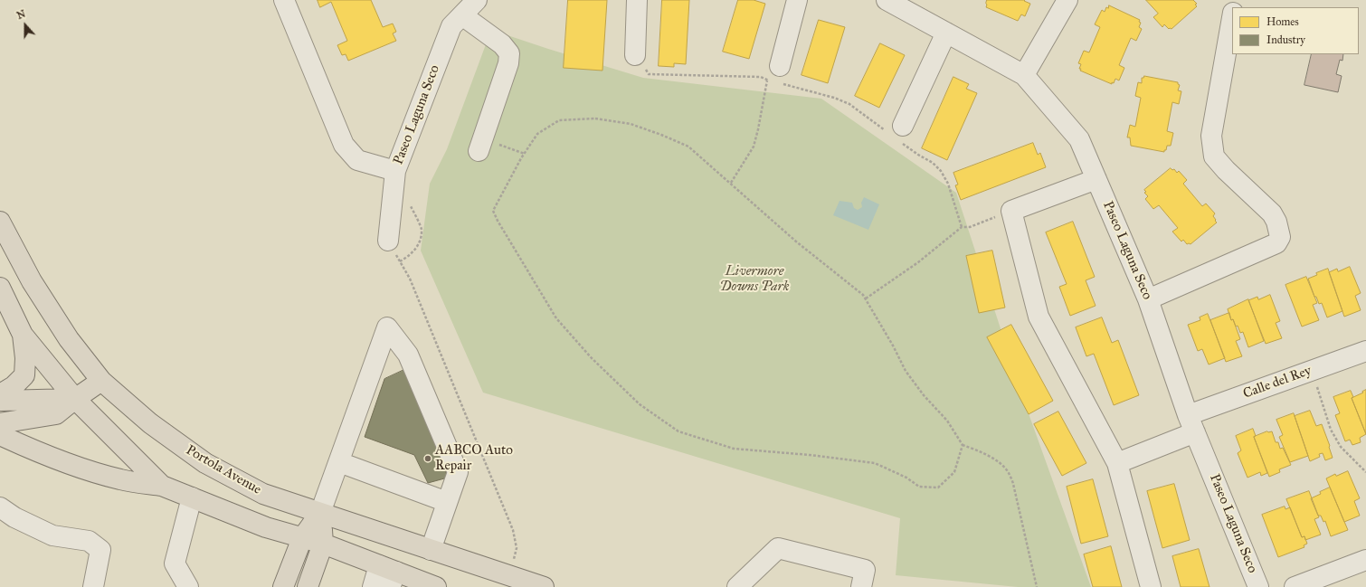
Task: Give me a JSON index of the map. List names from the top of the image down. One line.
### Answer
{"streets":{"main road":["Portola Avenue"],"street":["Paseo Laguna Seco","Calle del Rey"]},"crossings":[["Paseo Laguna Seco","Calle del Rey"]],"parks":["Livermore Downs Park"],"places":["AABCO Auto Repair"],"legend":["Homes","Industry"],"north":"top"}
